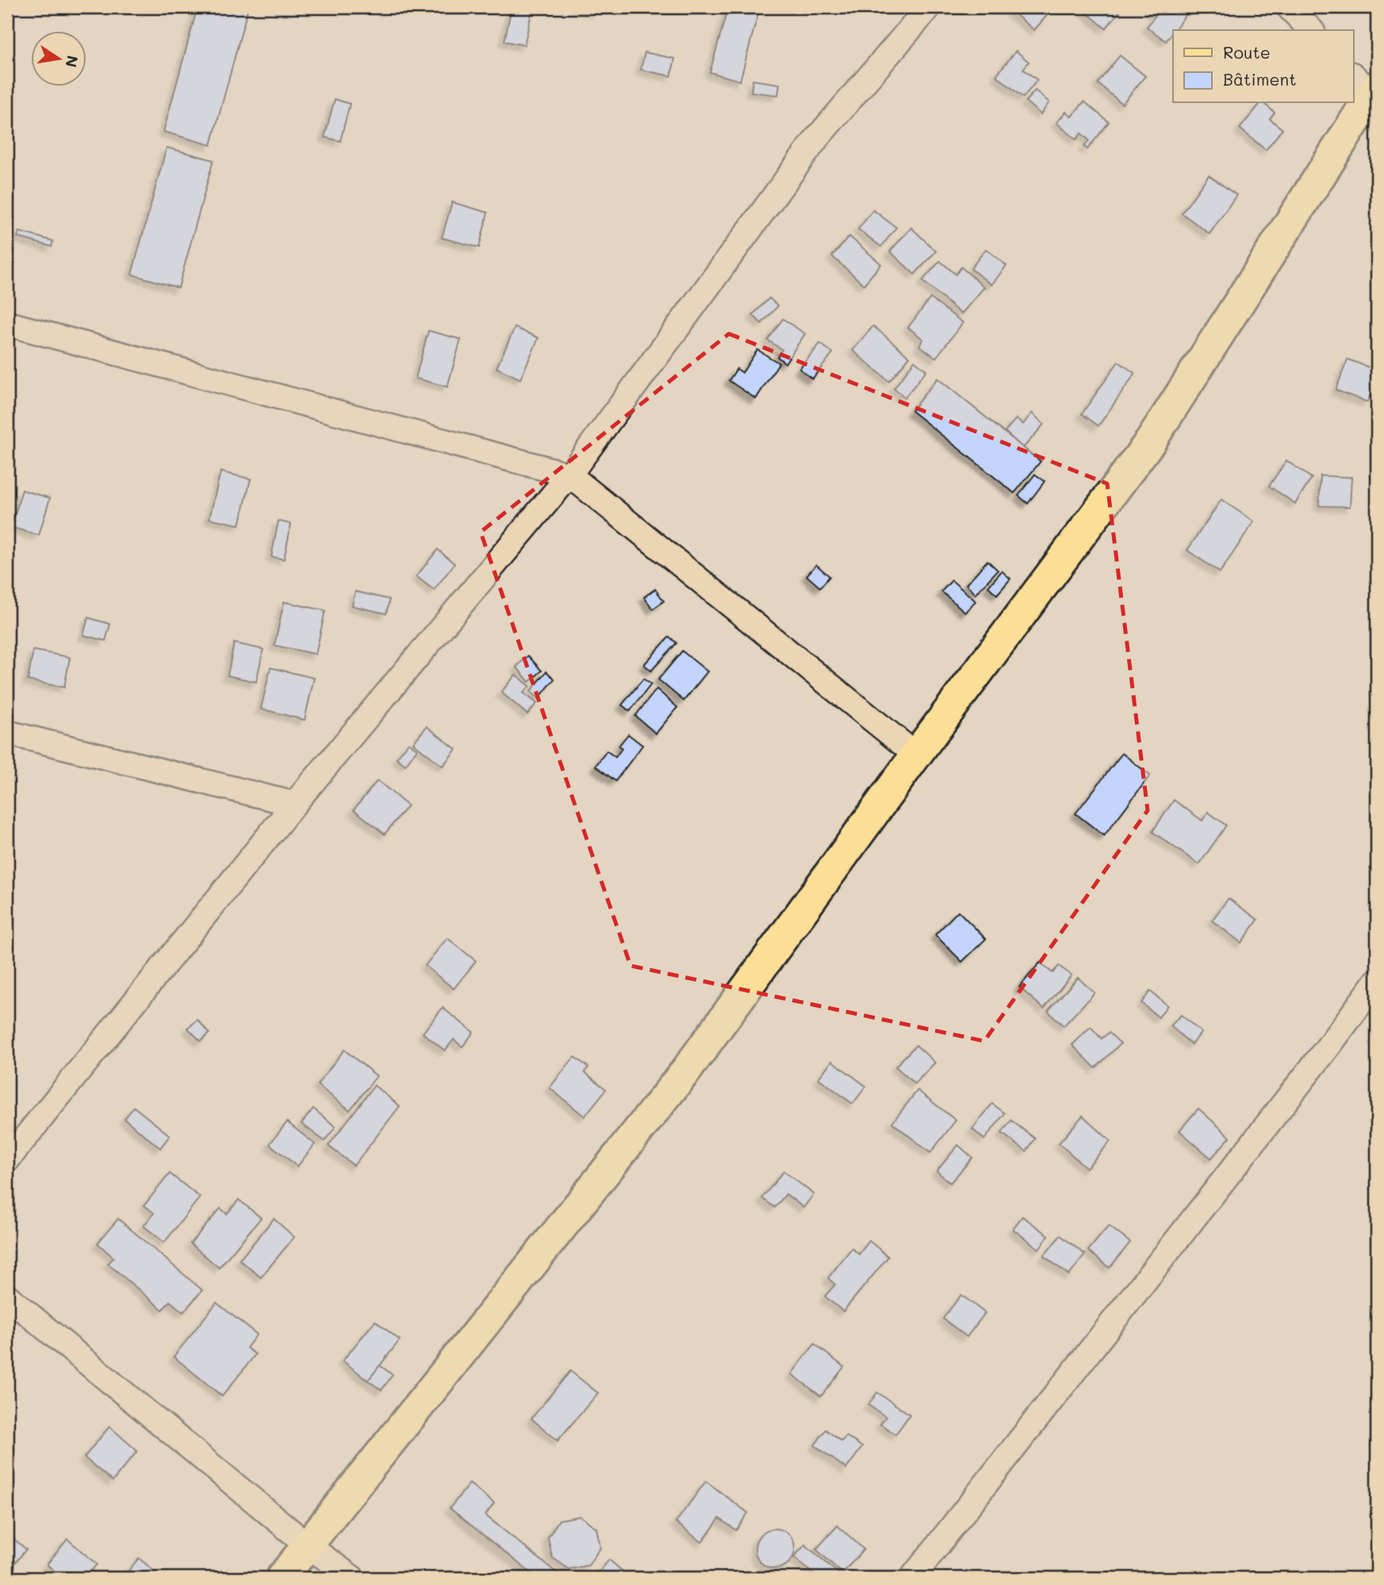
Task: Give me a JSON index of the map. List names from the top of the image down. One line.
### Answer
{"legend":["Route","Bâtiment"],"north":"right"}
